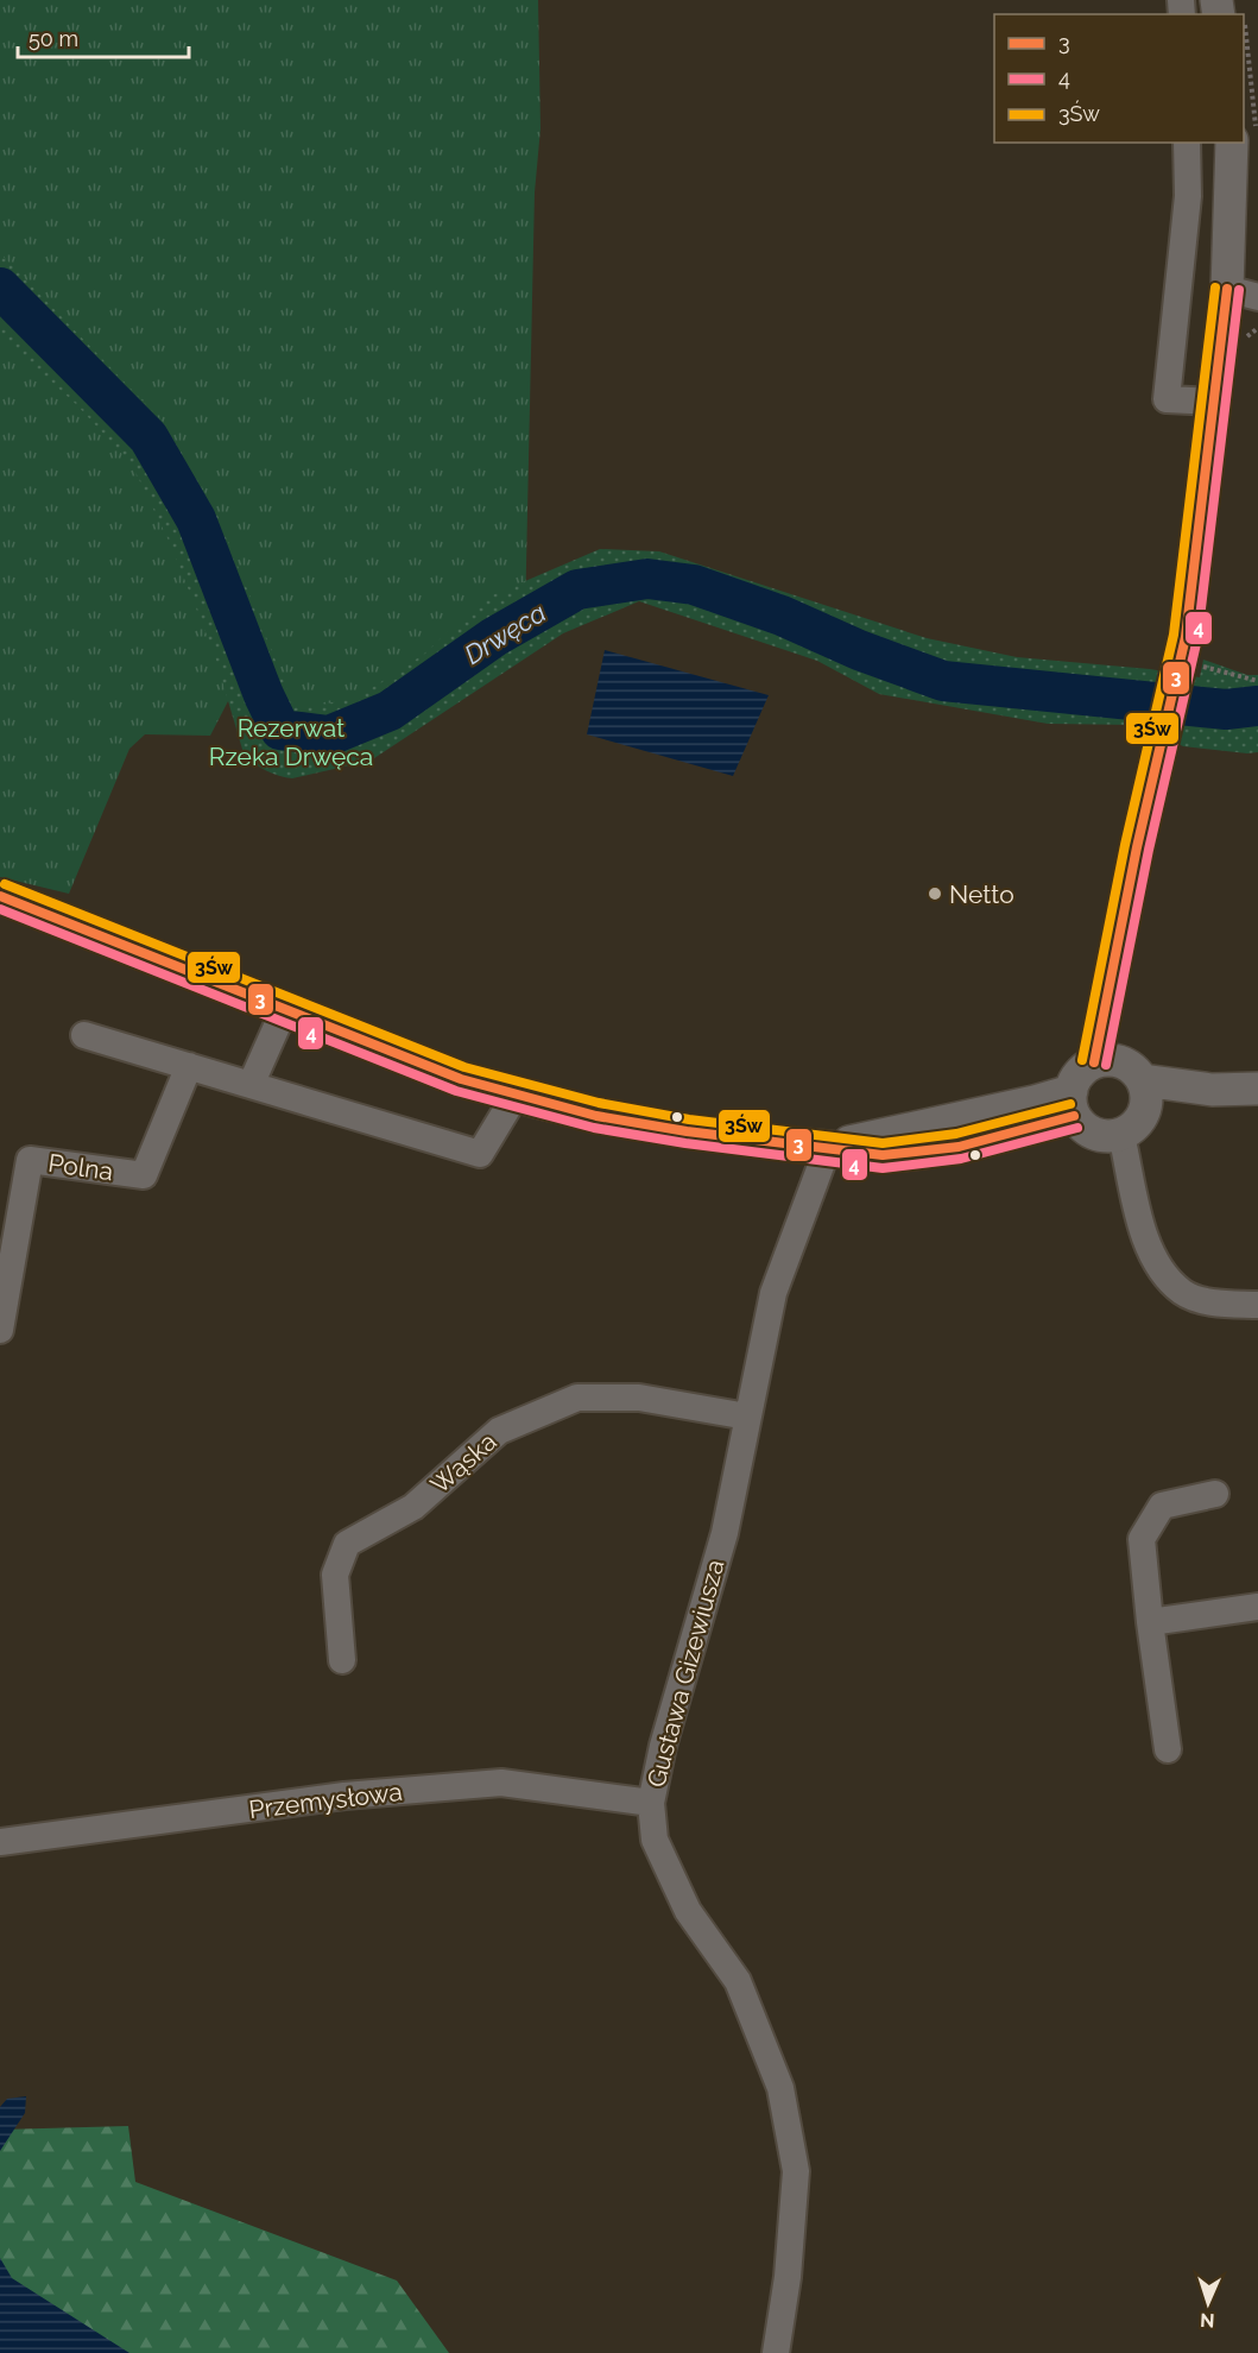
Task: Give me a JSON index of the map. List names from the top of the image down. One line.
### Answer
{"streets":{"street":["Polna","Wąska","Gustawa Gizewiusza","Przemysłowa"]},"crossings":[["Wąska","Gustawa Gizewiusza"],["Gustawa Gizewiusza","Przemysłowa"]],"water":["Drwęca"],"parks":["Rezerwat Rzeka Drwęca"],"places":["Netto"],"lines":["transit line 3Św","transit line 3","transit line 4"],"legend":["3","4","3Św"],"scale_bar":"50 m","north":"bottom"}
